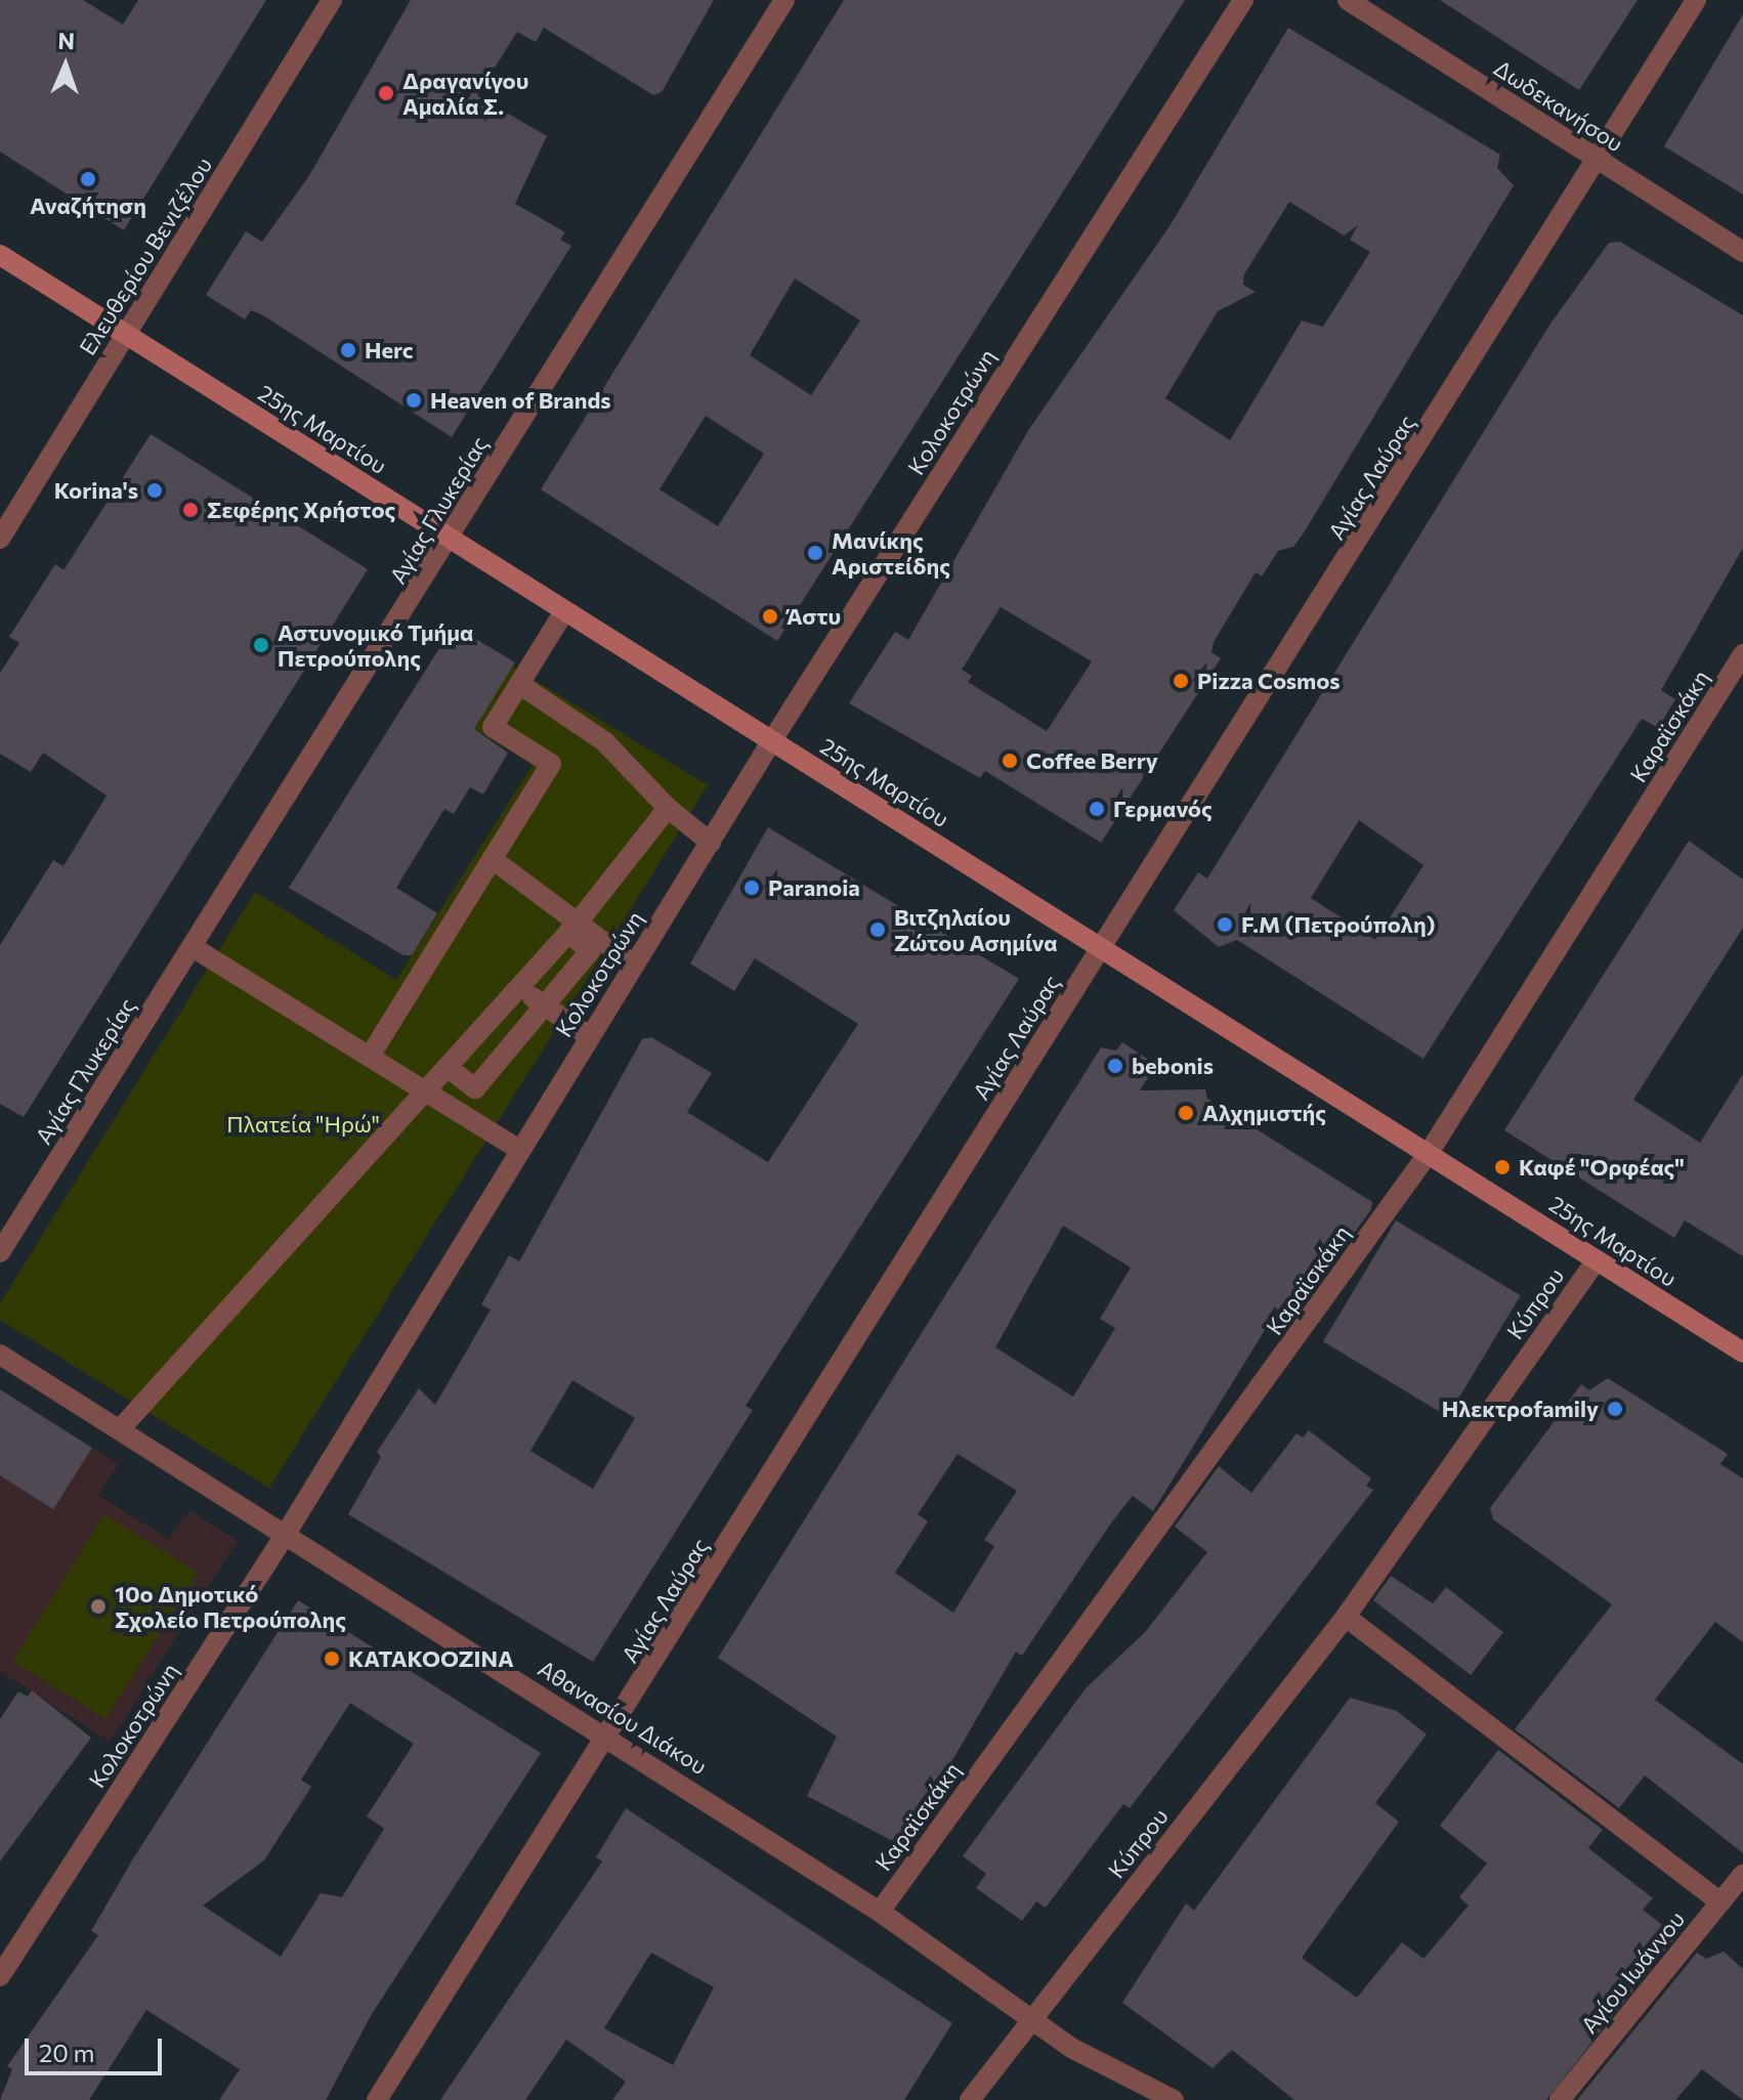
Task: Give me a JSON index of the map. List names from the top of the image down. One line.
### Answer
{"streets":{"main road":["25ης Μαρτίου"],"street":["Δωδεκανήσου","Ελευθερίου Βενιζέλου","Κολοκοτρώνη","Αγίας Λαύρας","Αγίας Γλυκερίας","Καραϊσκάκη","Κύπρου","Αθανασίου Διάκου","Αγίου Ιωάννου"]},"crossings":[["Δωδεκανήσου","Αγίας Λαύρας"],["Ελευθερίου Βενιζέλου","25ης Μαρτίου"],["Κολοκοτρώνη","25ης Μαρτίου"],["Κολοκοτρώνη","Αθανασίου Διάκου"],["25ης Μαρτίου","Αγίας Λαύρας"],["25ης Μαρτίου","Αγίας Γλυκερίας"],["25ης Μαρτίου","Καραϊσκάκη"],["25ης Μαρτίου","Κύπρου"],["Αγίας Λαύρας","Αθανασίου Διάκου"],["Καραϊσκάκη","Αθανασίου Διάκου"],["Κύπρου","Αθανασίου Διάκου"]],"parks":["Πλατεία \"Ηρώ\""],"places":["Δραγανίγου Αμαλία Σ.","Αναζήτηση","Herc","Heaven of Brands","Korina's","Σεφέρης Χρήστος","Μανίκης Αριστείδης","Άστυ","Αστυνομικό Τμήμα Πετρούπολης","Pizza Cosmos","Coffee Berry","Γερμανός","Paranoia","F.M (Πετρούπολη)","Βιτζηλαίου Ζώτου Ασημίνα","bebonis","Αλχημιστής","Καφέ \"Ορφέας\"","Ηλεκτροfamily","10ο Δημοτικό Σχολείο Πετρούπολης","ΚΑΤΑΚΟΟΖΙΝΑ"],"scale_bar":"20 m","north":"top"}
